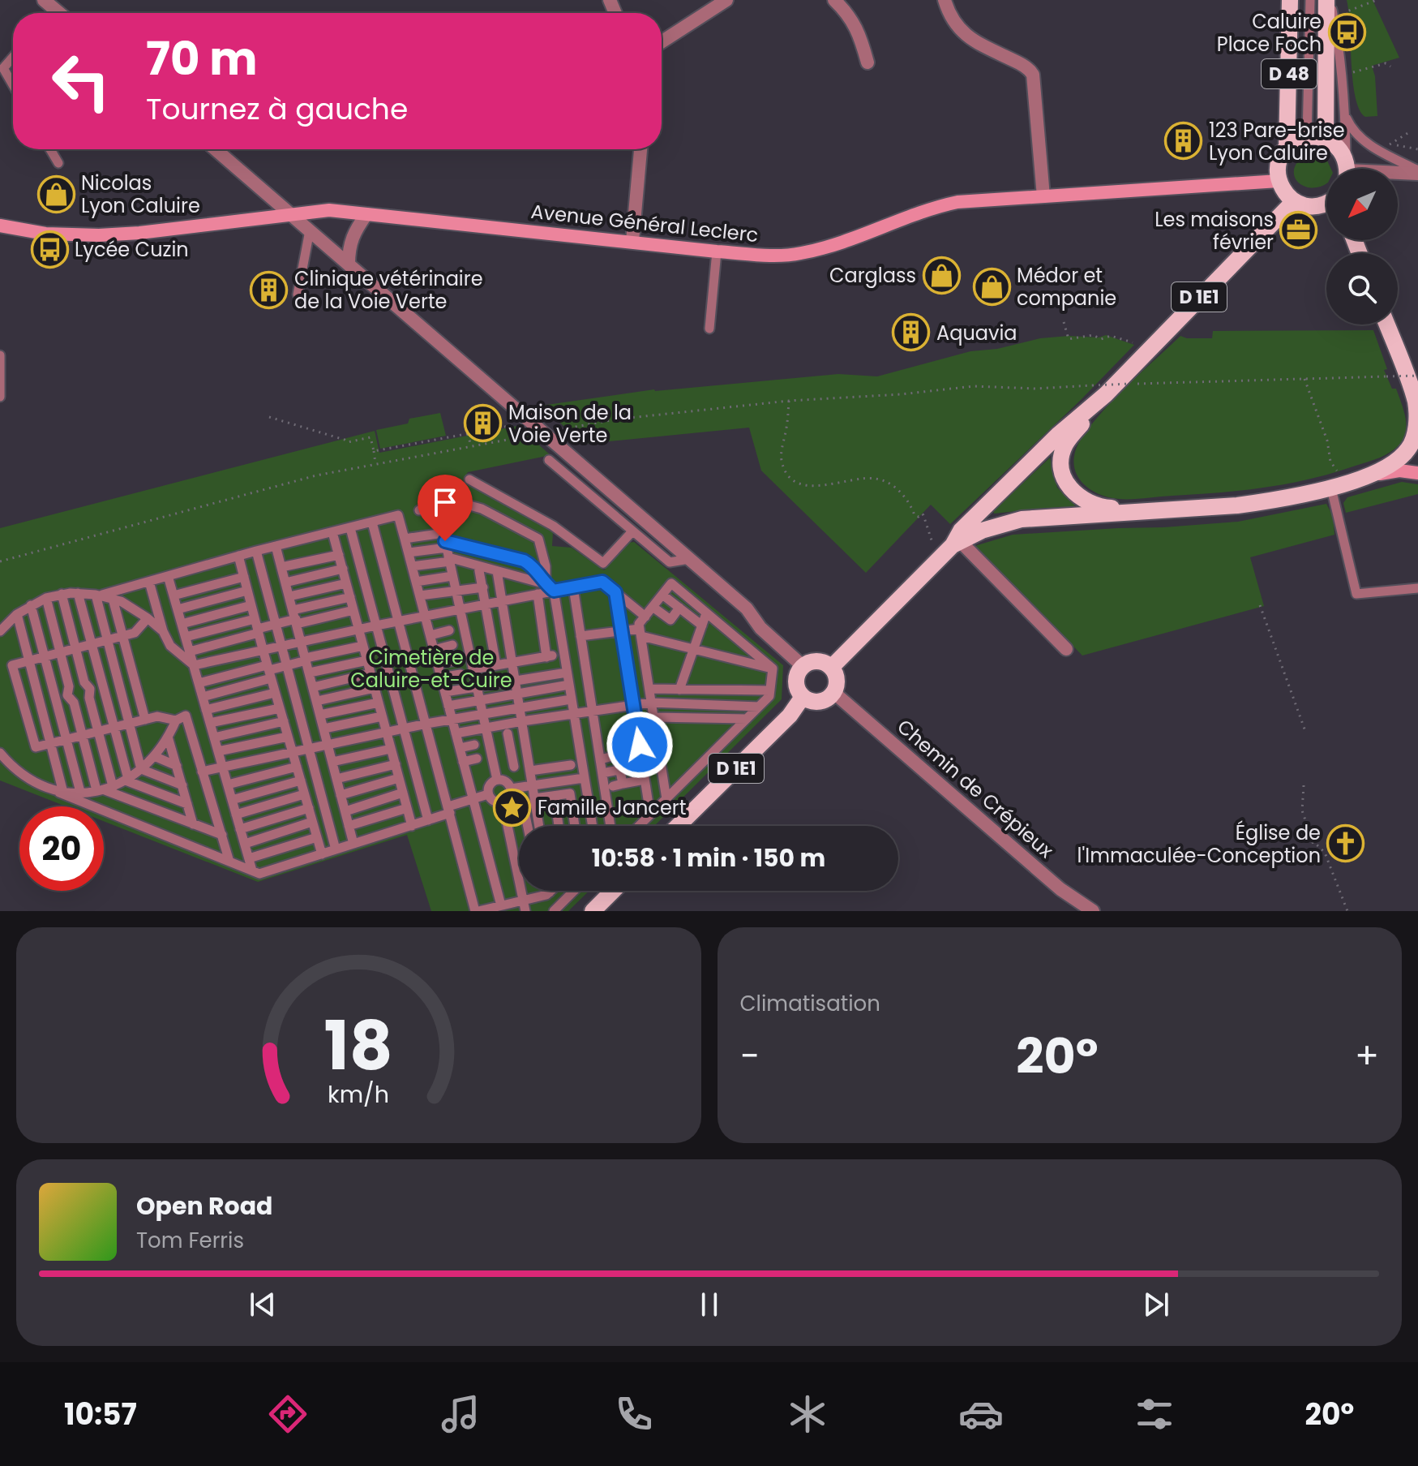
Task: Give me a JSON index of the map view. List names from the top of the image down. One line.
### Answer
{"streets":{"main road":["D 48","Avenue Général Leclerc","D 1E1"],"street":["Chemin de Crépieux"]},"crossings":[["D 1E1","Chemin de Crépieux"]],"parks":["Cimetière de Caluire-et-Cuire"],"places":{"bus stop":["Caluire Place Foch","Lycée Cuzin"],"building":["123 Pare-brise Lyon Caluire","Clinique vétérinaire de la Voie Verte","Aquavia","Maison de la Voie Verte"],"shop":["Nicolas Lyon Caluire","Carglass","Médor et companie"],"office":["Les maisons février"],"place":["Famille Jancert"],"church":["Église de l'Immaculée-Conception"]},"north":"bottom left","page":{"turn":["70 m","Tournez à gauche"],"limit":"20","trip":"10:58 · 1 min · 150 m","tile":"Climatisation","heat":["−","20°","+"],"song":["Open Road","Tom Ferris"],"tabs":["10:57","20°"],"gauge":["18","km/h"]}}
